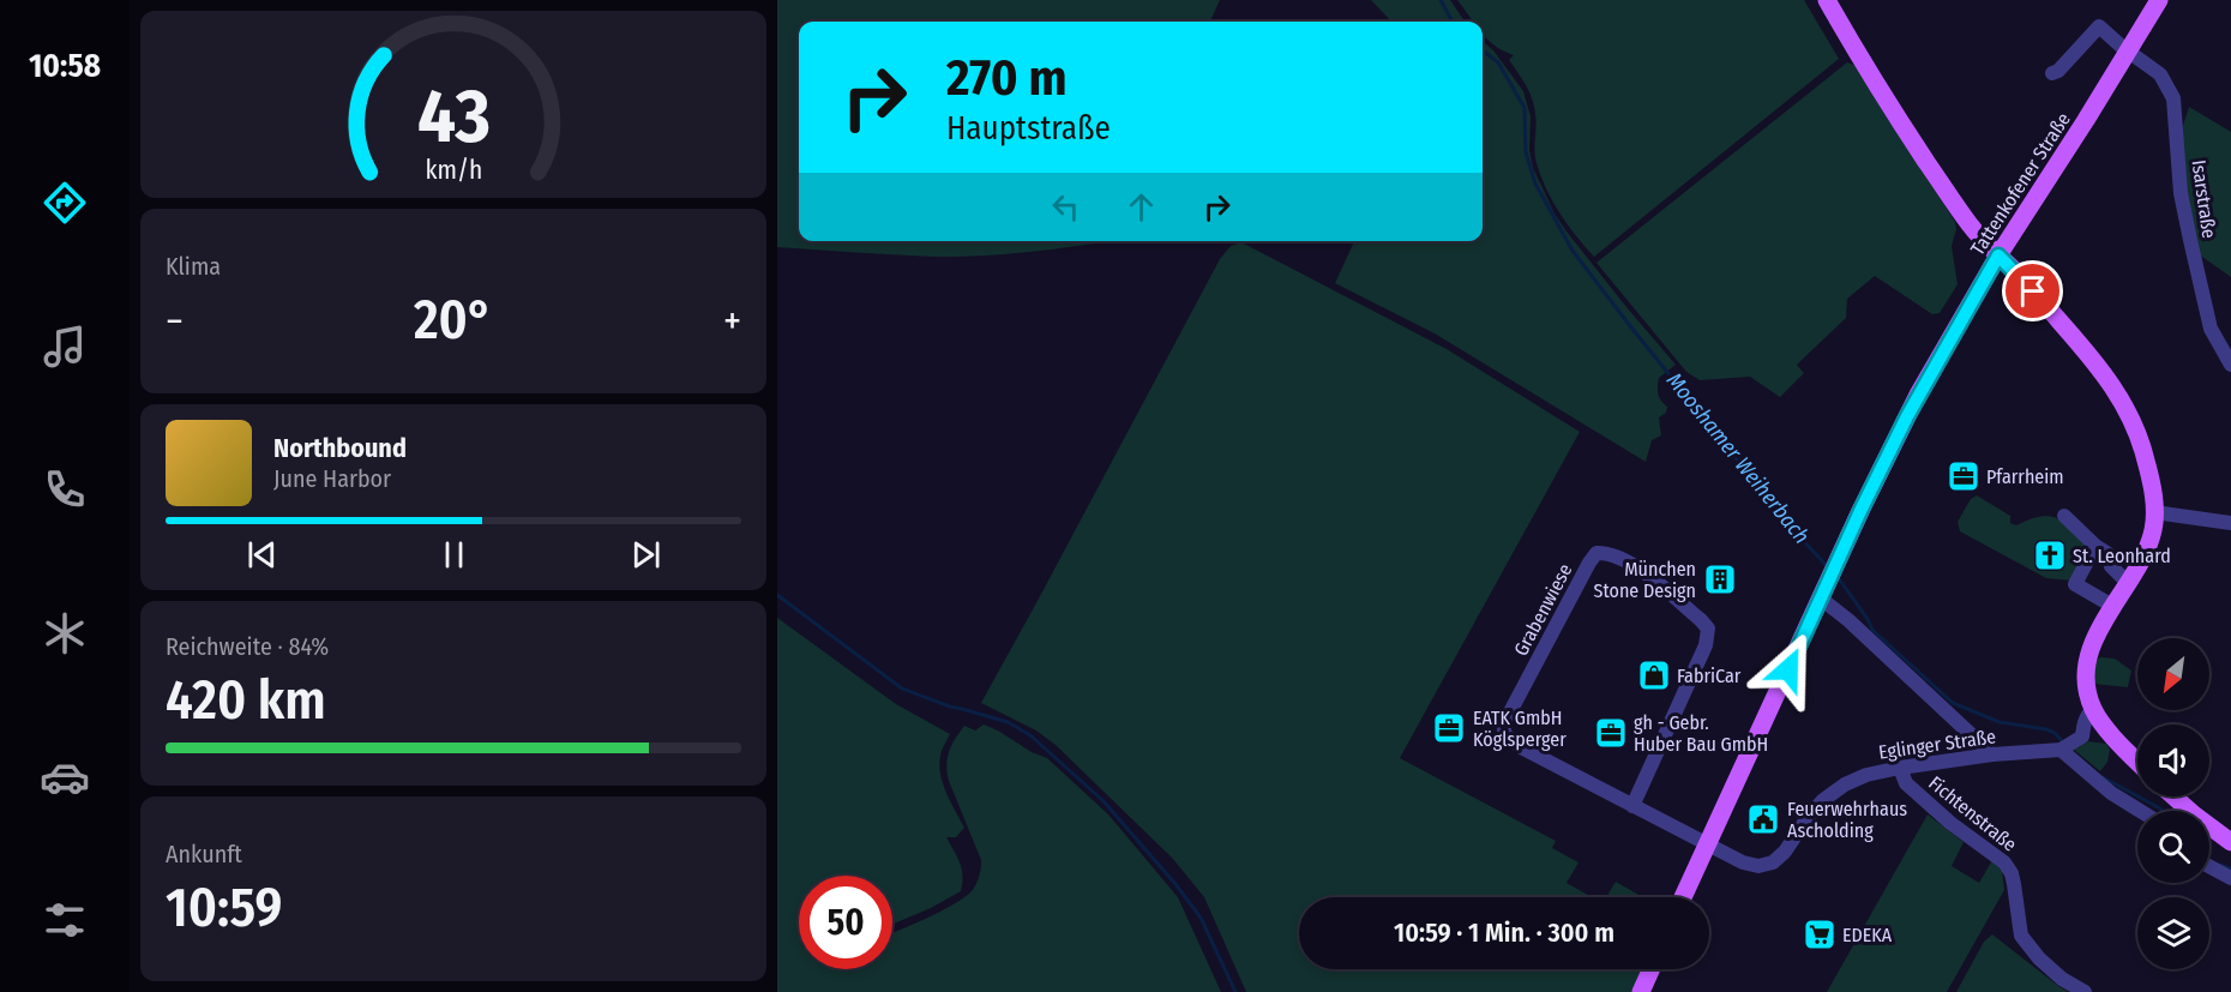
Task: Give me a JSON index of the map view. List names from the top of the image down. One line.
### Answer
{"streets":{"main road":["Tattenkofener Straße"],"street":["Isarstraße","Grabenwiese","Eglinger Straße","Fichtenstraße"]},"crossings":[["Tattenkofener Straße","Isarstraße"],["Tattenkofener Straße","Grabenwiese"],["Tattenkofener Straße","Eglinger Straße"],["Grabenwiese","Eglinger Straße"],["Eglinger Straße","Fichtenstraße"]],"water":["Mooshamer Weiherbach"],"places":{"office":["Pfarrheim","EATK GmbH Köglsperger","gh - Gebr. Huber Bau GmbH"],"church":["St. Leonhard"],"building":["München Stone Design"],"shop":["FabriCar"],"public building":["Feuerwehrhaus Ascholding"],"supermarket":["EDEKA"]},"north":"bottom left","page":{"tabs":"10:58","turn":["270 m","Hauptstraße"],"tile":["Klima",["Reichweite · 84%","420 km"],["Ankunft","10:59"]],"heat":["−","20°","+"],"song":["Northbound","June Harbor"],"limit":"50","trip":"10:59 · 1 Min. · 300 m","gauge":["43","km/h"]}}
